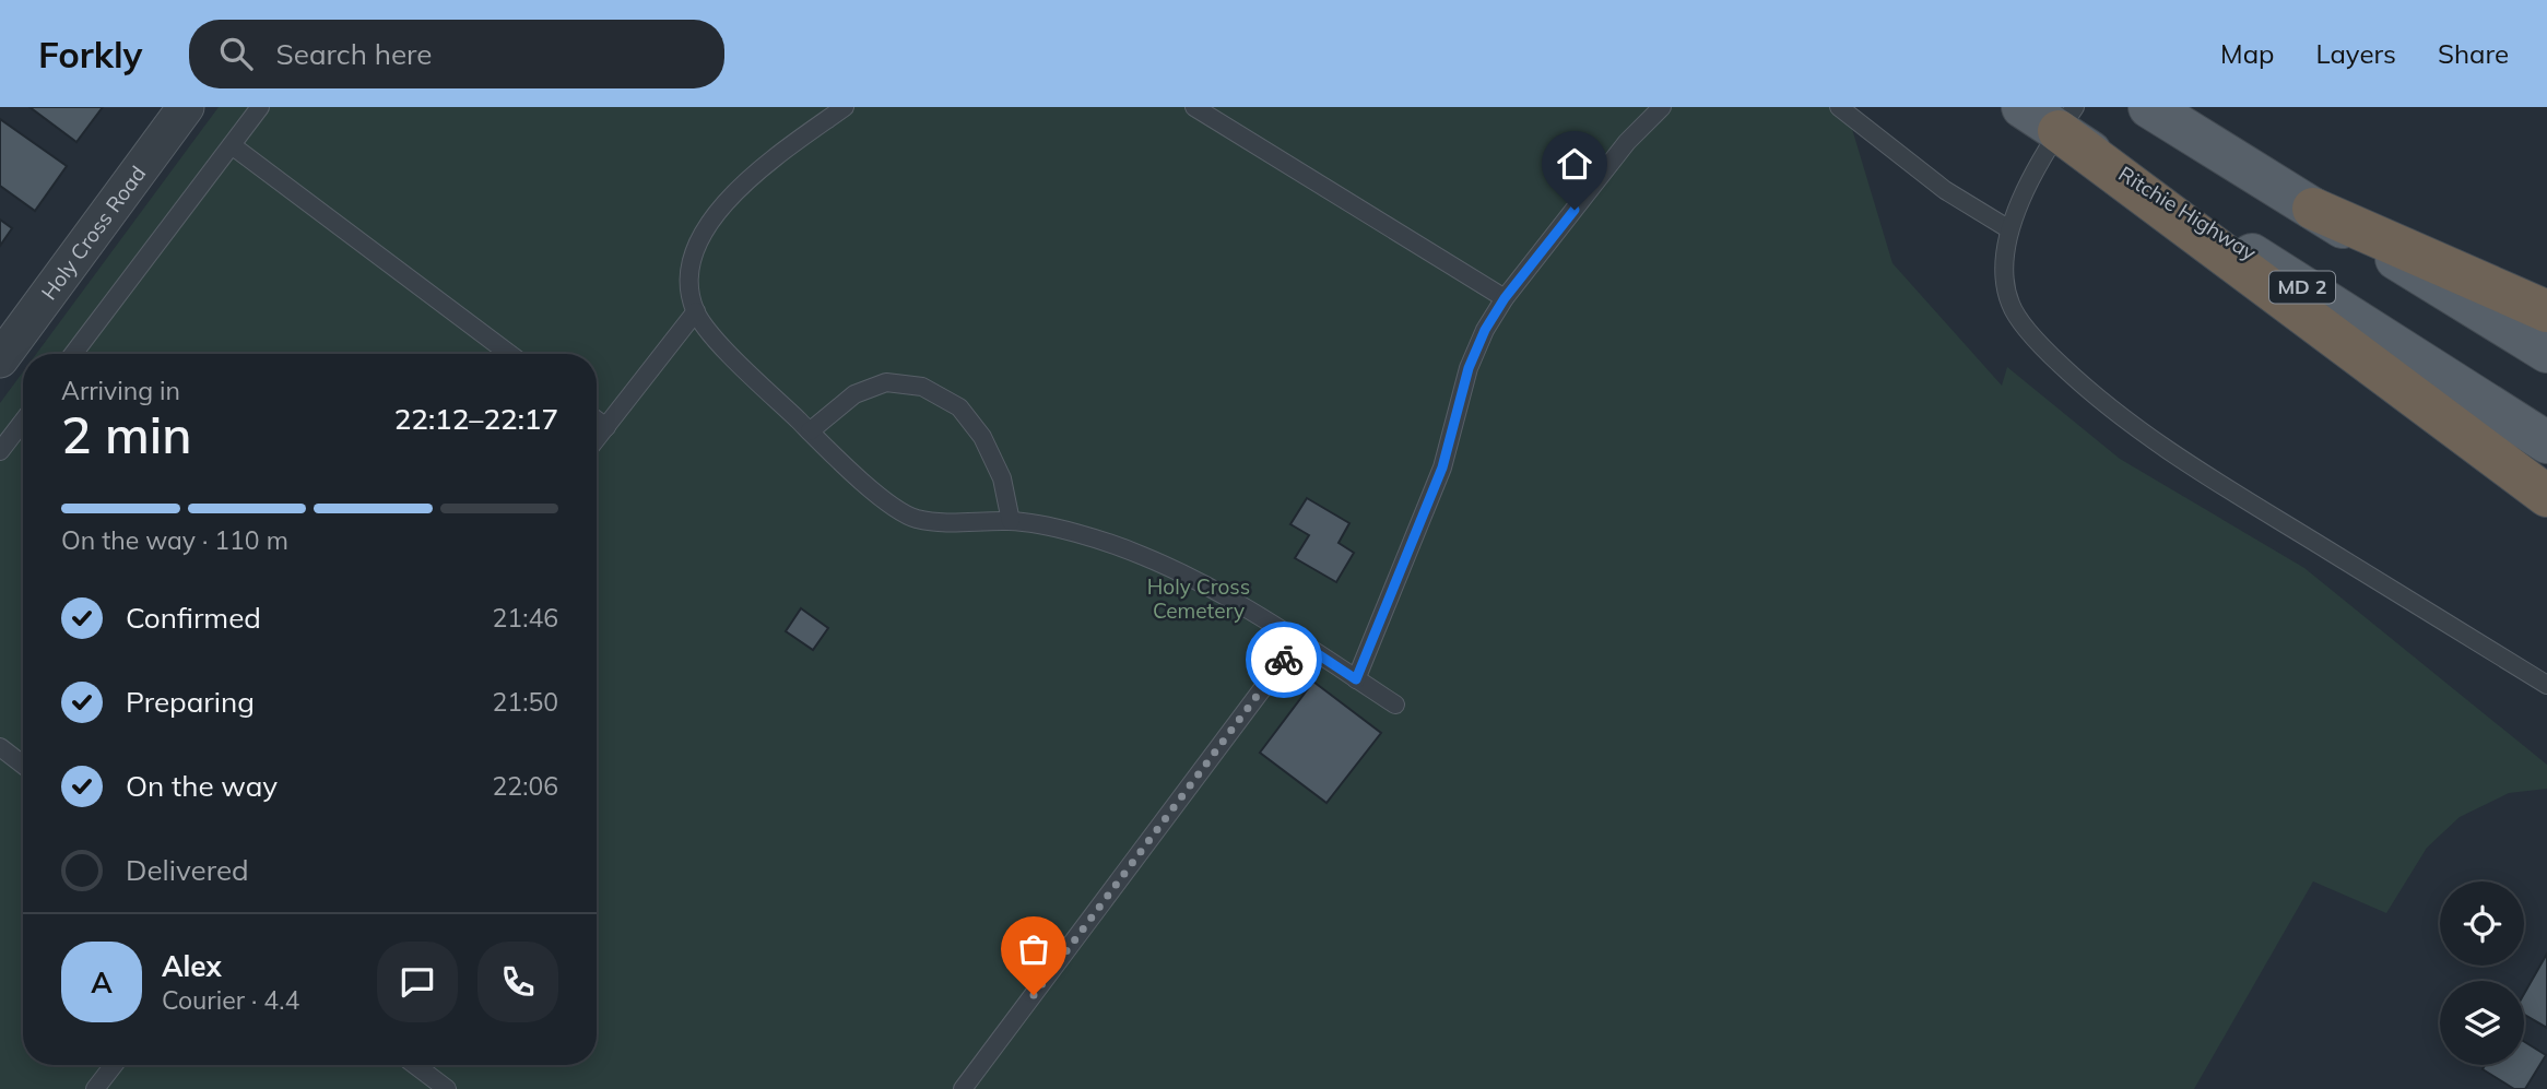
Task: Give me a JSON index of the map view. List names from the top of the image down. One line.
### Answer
{"streets":{"main road":["Ritchie Highway","MD 2"],"street":["Holy Cross Road"]},"parks":["Holy Cross Cemetery"],"page":{"header":"Forkly","search":"Search here","nav":["Map","Layers","Share"],"heading":["2 min","Arriving in","22:12–22:17"],"panel":["Alex","Courier · 4.4"],"bar":"On the way · 110 m","list":[["Confirmed","21:46"],["Preparing","21:50"],["On the way","22:06"],"Delivered"],"round":"A"}}
